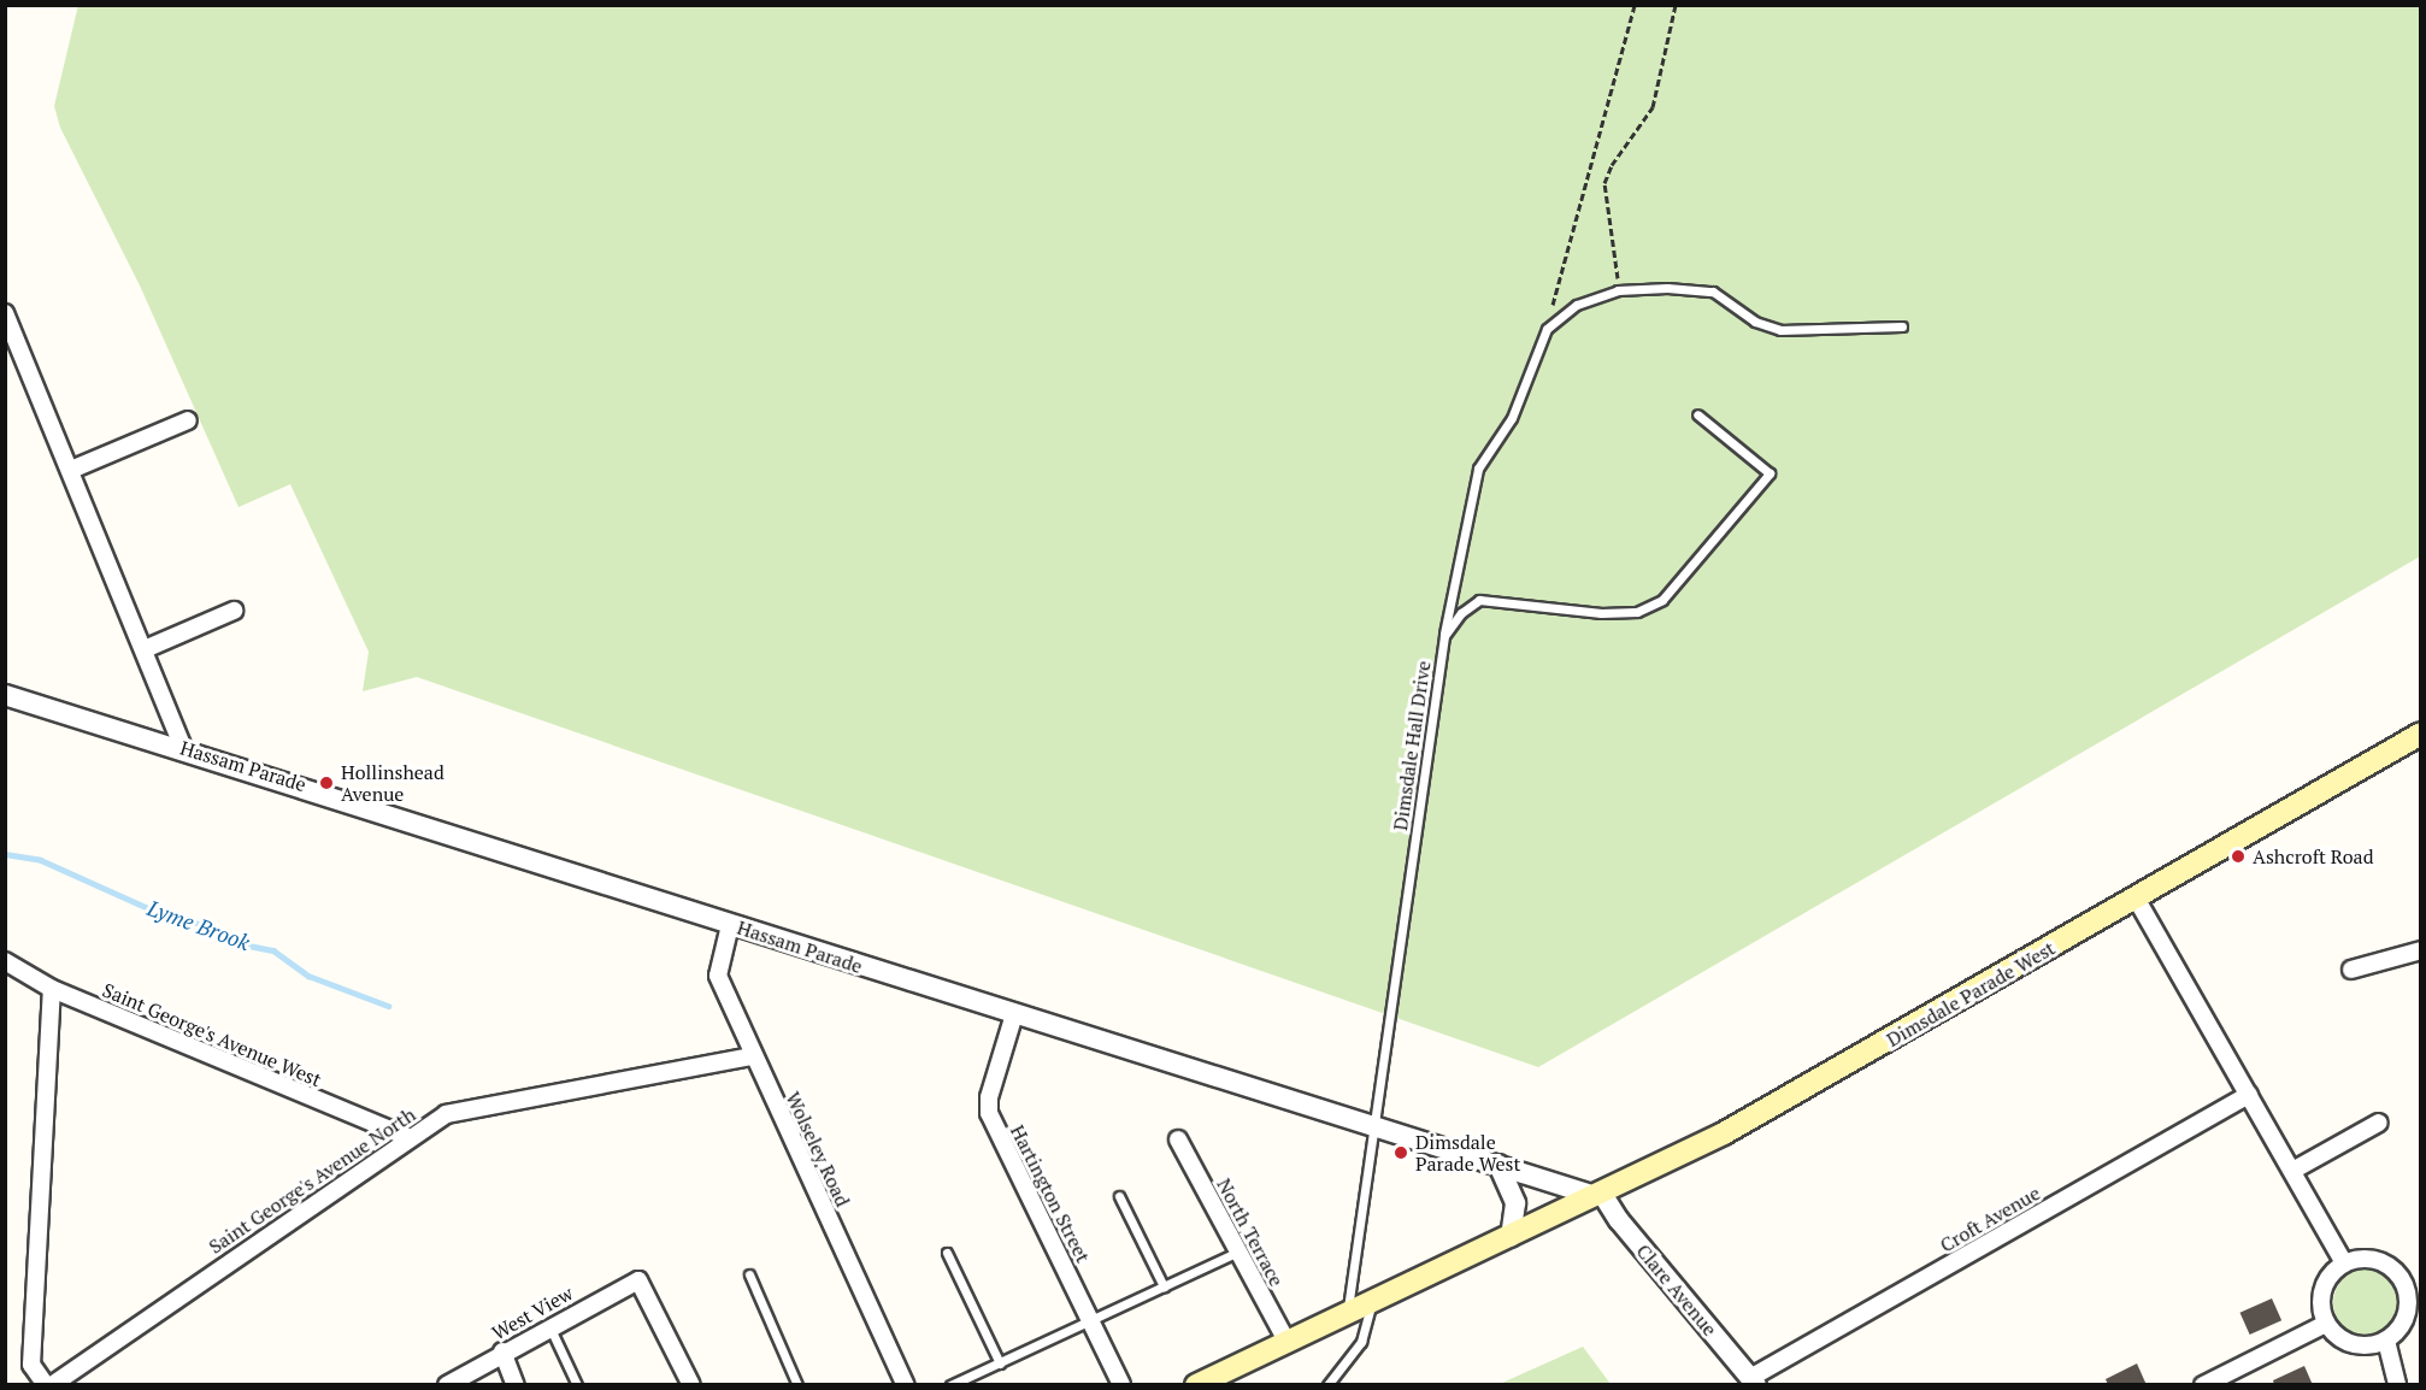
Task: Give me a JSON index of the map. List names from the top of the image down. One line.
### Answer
{"streets":{"main road":["Dimsdale Parade West"],"street":["Hassam Parade","Saint George's Avenue West","Wolseley Road","Saint George's Avenue North","Hartington Street","Croft Avenue","North Terrace","Clare Avenue","West View"],"lane":["Dimsdale Hall Drive"]},"crossings":[["Dimsdale Hall Drive","Hassam Parade"],["Dimsdale Hall Drive","Dimsdale Parade West"],["Hassam Parade","Dimsdale Parade West"],["Hassam Parade","Wolseley Road"],["Hassam Parade","Hartington Street"],["Hassam Parade","Clare Avenue"],["Dimsdale Parade West","North Terrace"],["Dimsdale Parade West","Clare Avenue"],["Saint George's Avenue West","Saint George's Avenue North"],["Wolseley Road","Saint George's Avenue North"],["Croft Avenue","Clare Avenue"]],"water":["Lyme Brook"],"places":["Hollinshead Avenue","Ashcroft Road","Dimsdale Parade West"]}
